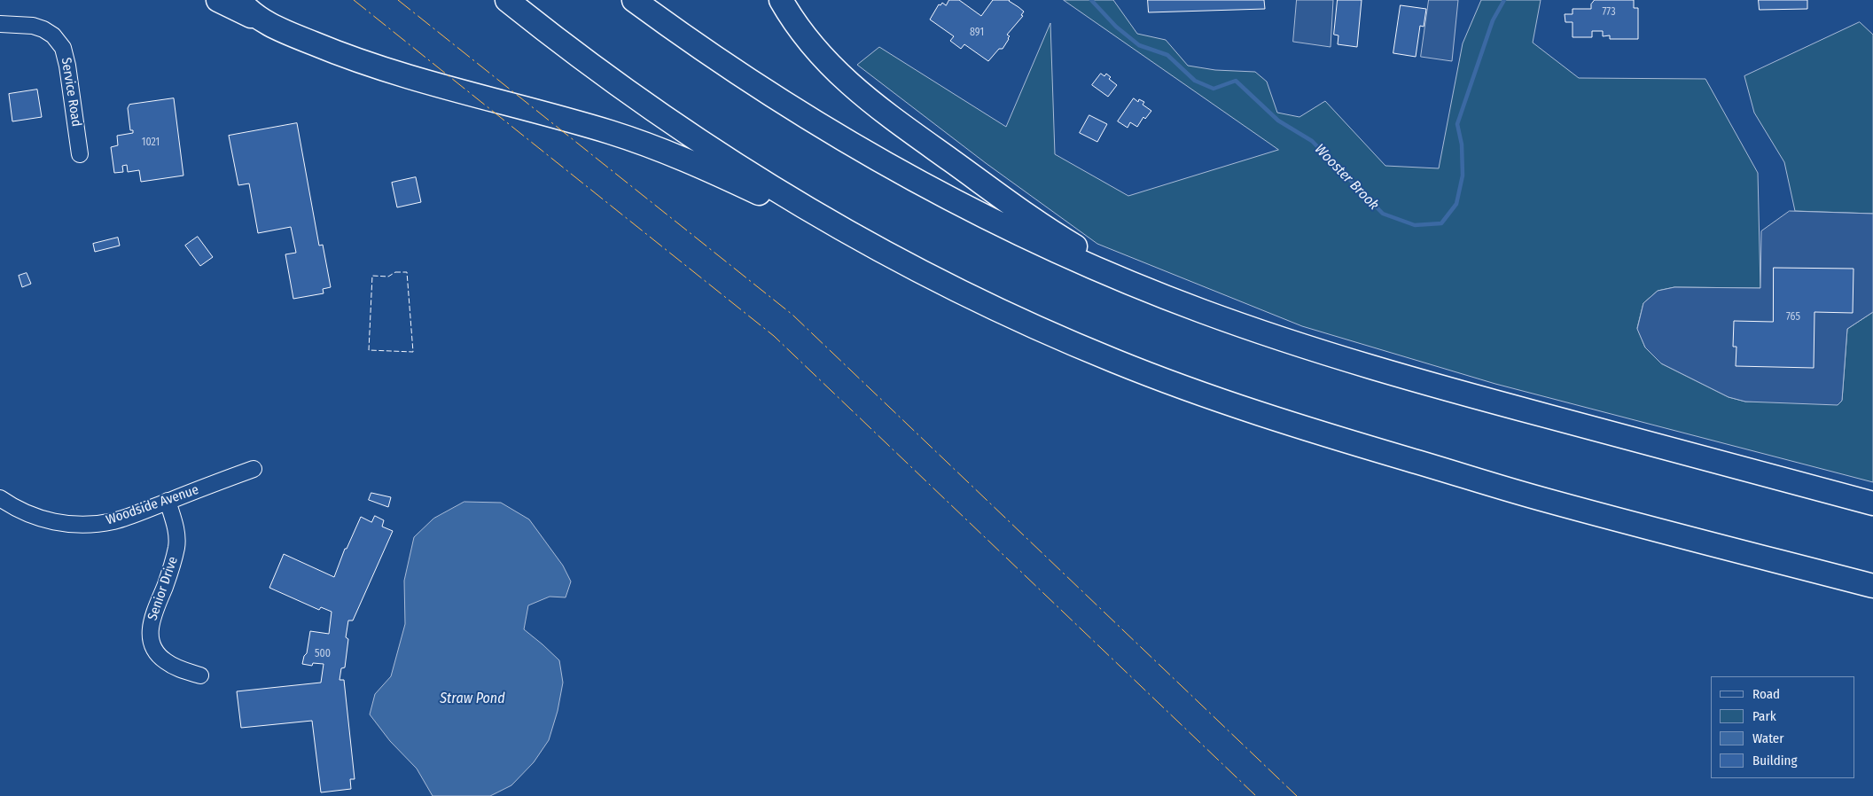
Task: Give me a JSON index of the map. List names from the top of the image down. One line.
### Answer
{"streets":{"street":["Service Road","Woodside Avenue","Senior Drive"]},"crossings":[["Woodside Avenue","Senior Drive"]],"water":["Wooster Brook","Straw Pond"],"house_numbers":["773","891","1021","765","500"],"legend":["Road","Park","Water","Building"]}
